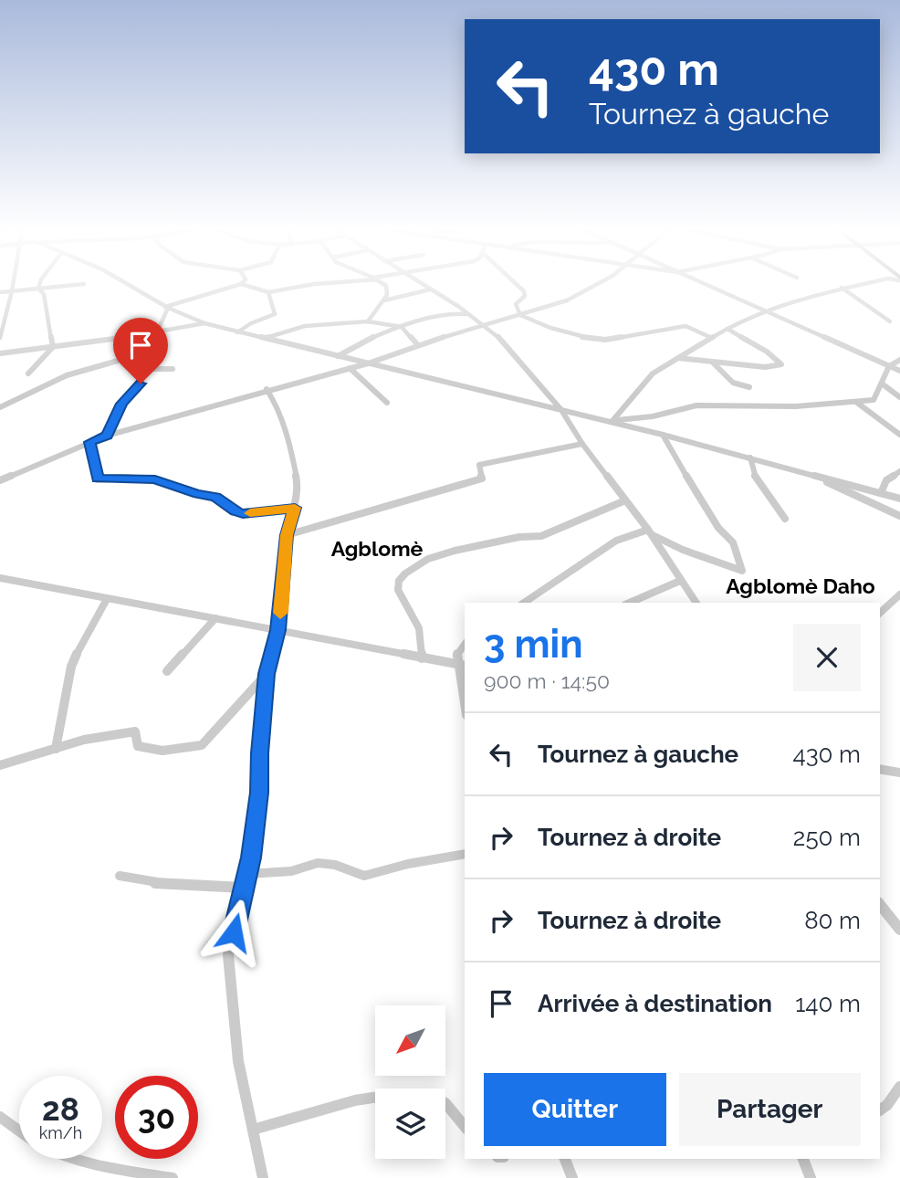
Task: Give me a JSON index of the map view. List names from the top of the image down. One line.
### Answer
{"districts":["Agblomè","Agblomè Daho"],"north":"bottom left","page":{"turn":["430 m","Tournez à gauche"],"heading":["3 min","900 m · 14:50"],"list":[{"name":"Tournez à gauche","value":"430 m"},{"name":"Tournez à droite","value":"250 m"},{"name":"Tournez à droite","value":"80 m"},{"name":"Arrivée à destination","value":"140 m"}],"buttons":["Quitter","Partager"],"speed":"28 km/h","limit":"30"}}
